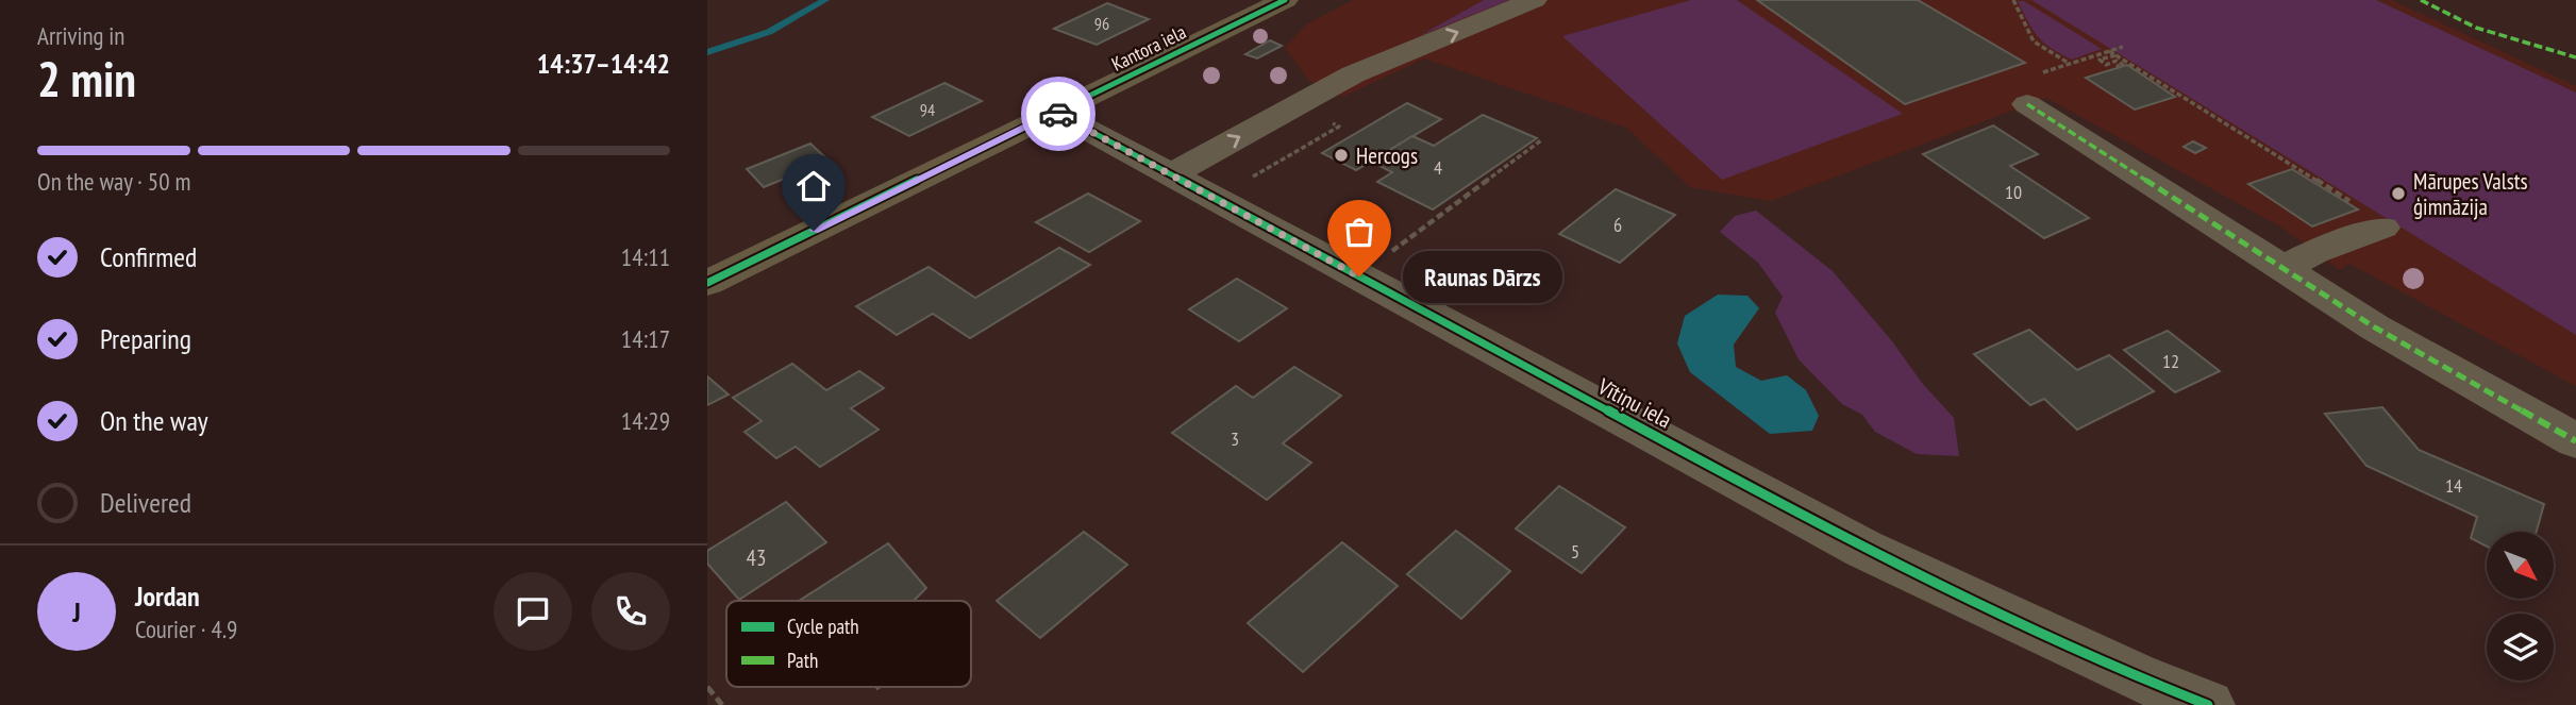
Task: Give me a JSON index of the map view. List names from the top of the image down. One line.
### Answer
{"streets":{"main road":["Kantora iela"],"street":["Vītiņu iela"]},"crossings":[["Kantora iela","Vītiņu iela"]],"places":["Hercogs","Mārupes Valsts ģimnāzija","Raunas Dārzs"],"house_numbers":["96","94","4","10","6","12","3","14","5","43"],"legend":["Cycle path","Path"],"north":"bottom right","page":{"heading":["2 min","Arriving in","14:37–14:42"],"panel":["Jordan","Courier · 4.9"],"bar":"On the way · 50 m","list":[["Confirmed","14:11"],["Preparing","14:17"],["On the way","14:29"],"Delivered"],"bubble":"Raunas Dārzs","round":"J"}}
